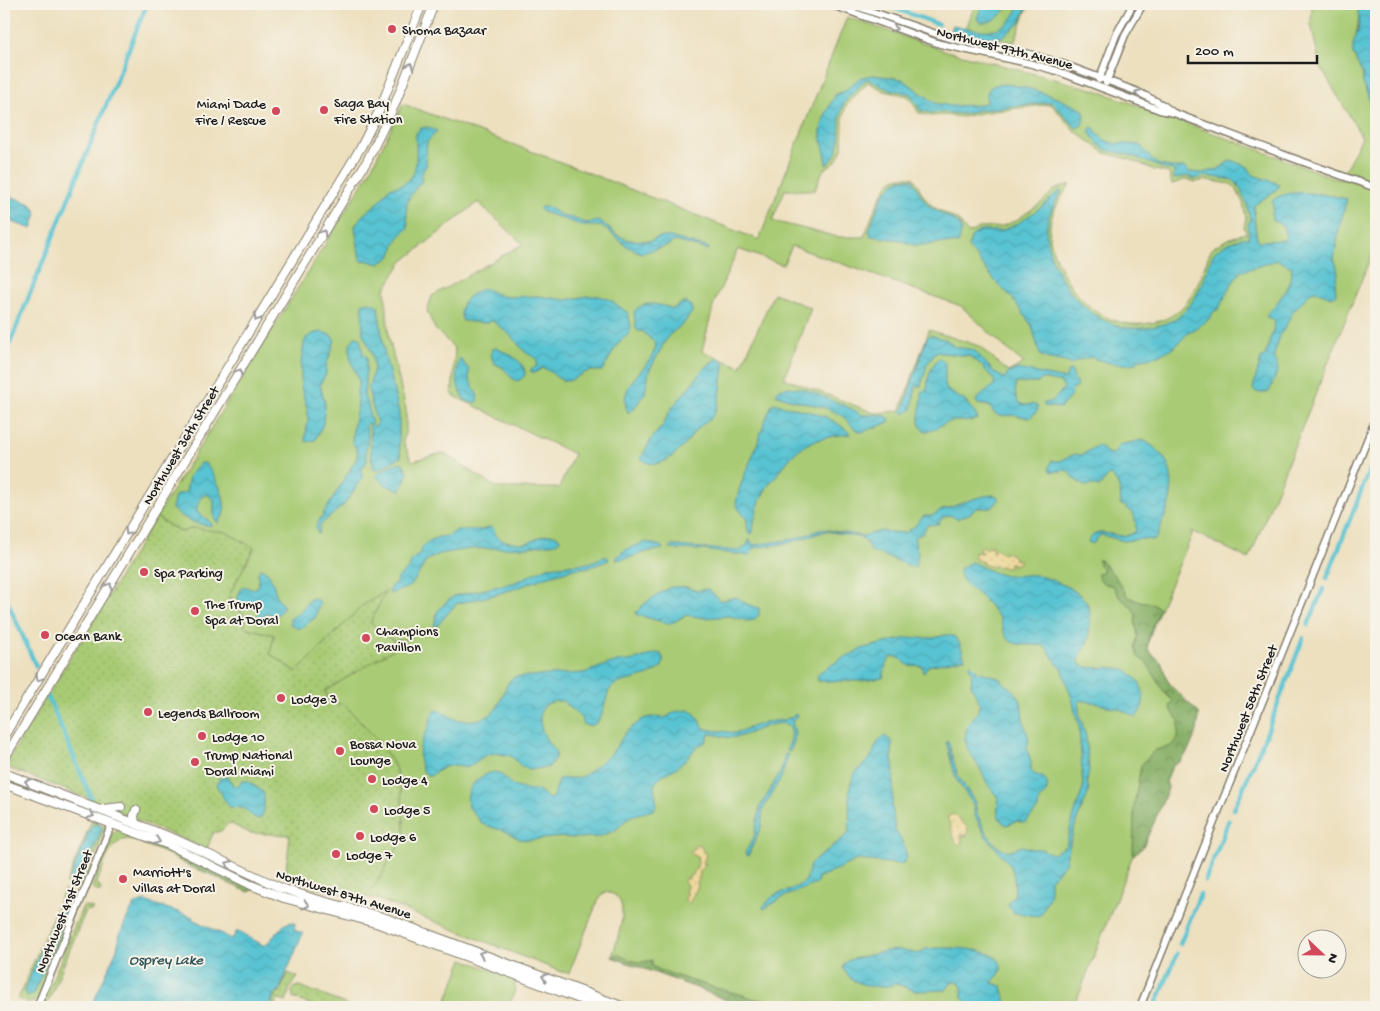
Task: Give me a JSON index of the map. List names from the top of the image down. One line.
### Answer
{"streets":{"main road":["Northwest 36th Street","Northwest 87th Avenue"],"street":["Northwest 97th Avenue","Northwest 58th Street","Northwest 41st Street"]},"crossings":[["Northwest 87th Avenue","Northwest 41st Street"]],"water":["Osprey Lake"],"places":["Shoma Bazaar","Saga Bay Fire Station","Miami Dade Fire / Rescue","Spa Parking","The Trump Spa at Doral","Ocean Bank","Champions Pavillon","Lodge 3","Legends Ballroom","Lodge 10","Bossa Nova Lounge","Trump National Doral Miami","Lodge 4","Lodge 5","Lodge 6","Lodge 7","Marriott's Villas at Doral"],"scale_bar":"200 m","north":"right"}
